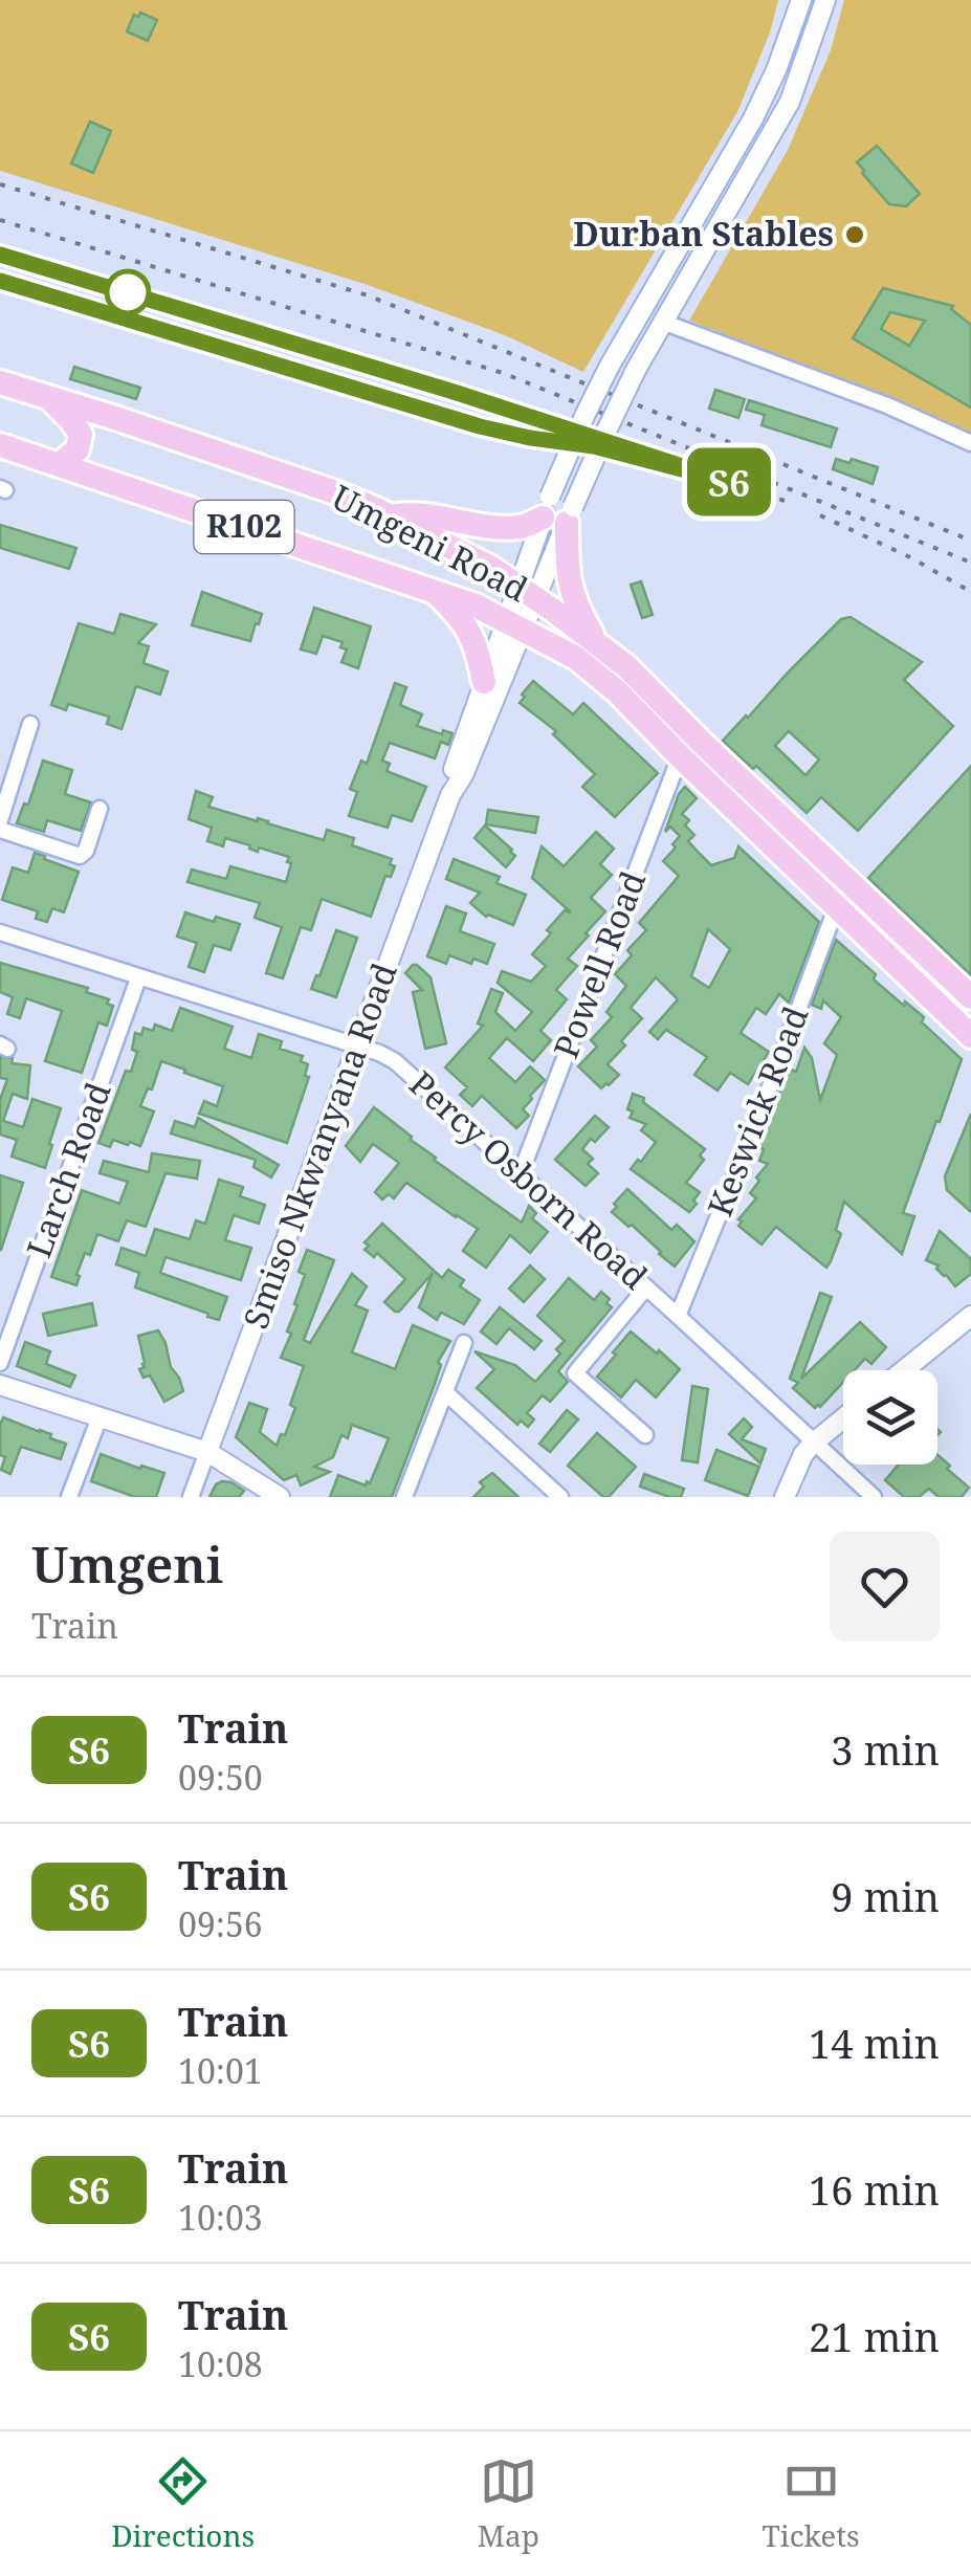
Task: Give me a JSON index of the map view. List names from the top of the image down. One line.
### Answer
{"streets":{"main road":["R102","Umgeni Road"],"street":["Powell Road","Keswick Road","Smiso Nkwanyana Road","Larch Road","Percy Osborn Road"]},"crossings":[["Umgeni Road","Powell Road"],["Umgeni Road","Keswick Road"],["Umgeni Road","Smiso Nkwanyana Road"],["Powell Road","Percy Osborn Road"],["Keswick Road","Percy Osborn Road"],["Smiso Nkwanyana Road","Percy Osborn Road"],["Larch Road","Percy Osborn Road"]],"places":["Durban Stables"],"page":{"on_map":"S6","heading":["Umgeni","Train"],"list":[{"mark":"S6","name":"Train","note":"09:50","value":"3 min"},{"mark":"S6","name":"Train","note":"09:56","value":"9 min"},{"mark":"S6","name":"Train","note":"10:01","value":"14 min"},{"mark":"S6","name":"Train","note":"10:03","value":"16 min"},{"mark":"S6","name":"Train","note":"10:08","value":"21 min"}],"tabs":["Directions","Map","Tickets"]}}
